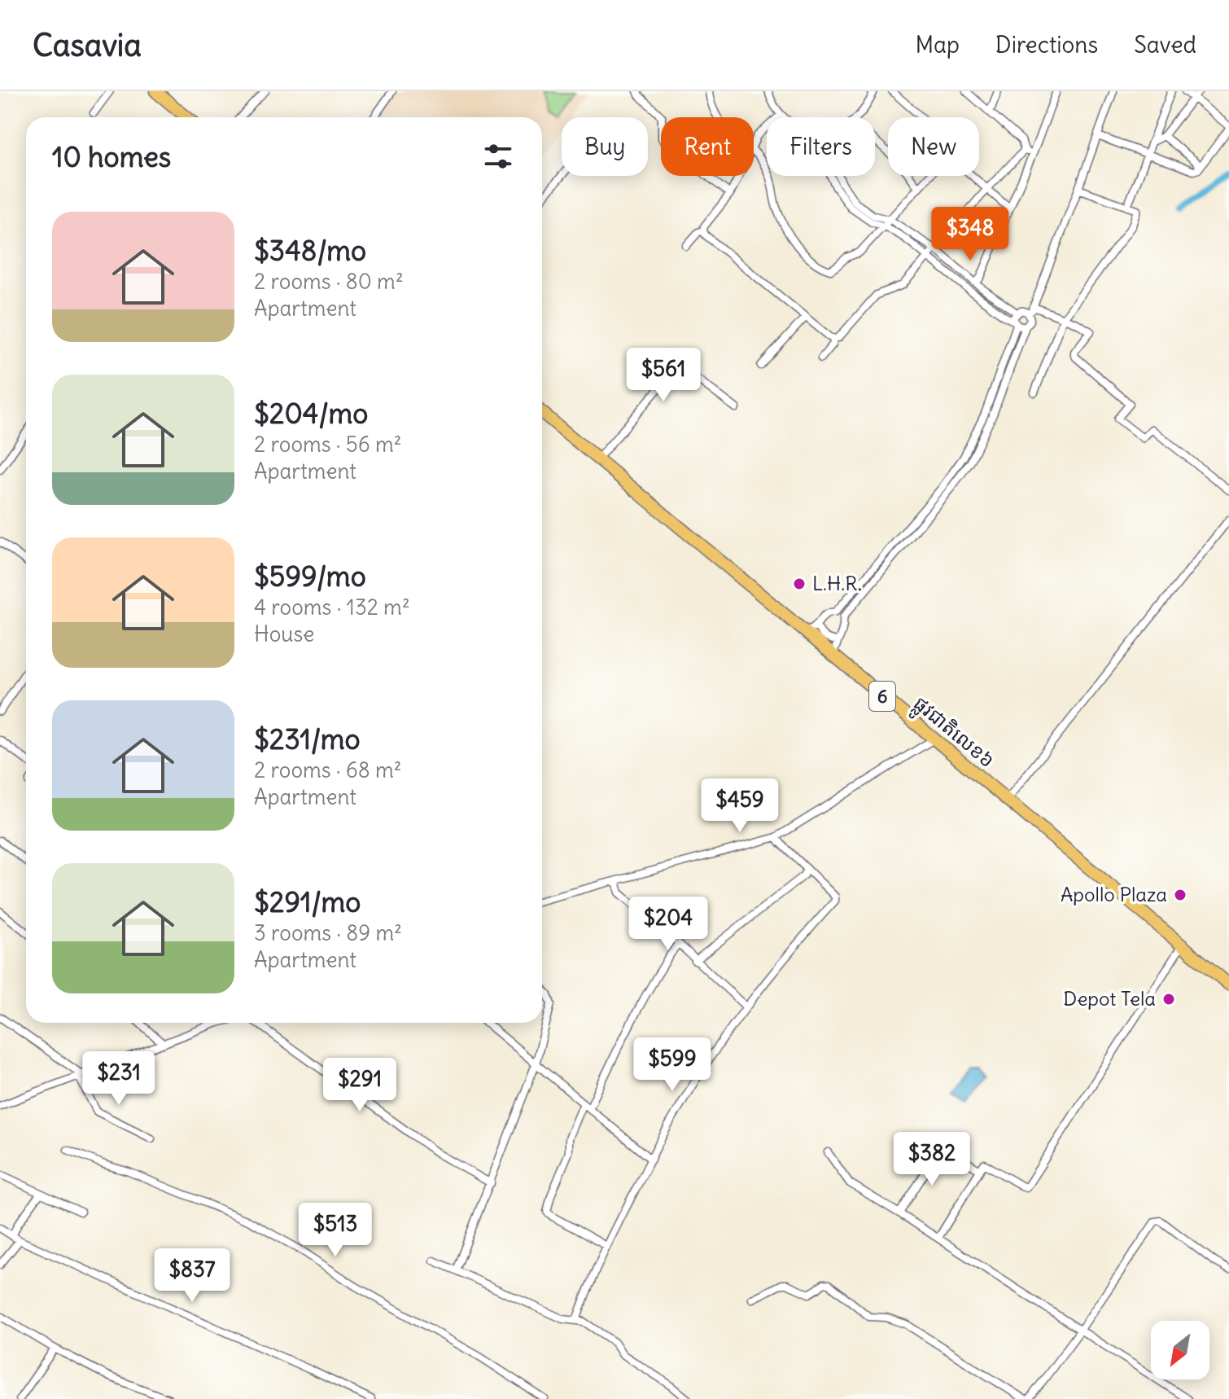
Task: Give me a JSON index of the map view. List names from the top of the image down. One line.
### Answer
{"streets":{"highway":["6","ផ្លូវជាតិលេខ៦"]},"places":["L.H.R.","Apollo Plaza","Depot Tela"],"north":"bottom left","page":{"header":"Casavia","nav":["Map","Directions","Saved"],"chip":["Buy","Rent","Filters","New"],"heading":"10 homes","list":[{"name":"$348/mo","note":"2 rooms · 80 m² · Apartment"},{"name":"$204/mo","note":"2 rooms · 56 m² · Apartment"},{"name":"$599/mo","note":"4 rooms · 132 m² · House"},{"name":"$231/mo","note":"2 rooms · 68 m² · Apartment"},{"name":"$291/mo","note":"3 rooms · 89 m² · Apartment"}],"price":["$348","$561","$459","$204","$599","$231","$291","$382","$513","$837"]}}
